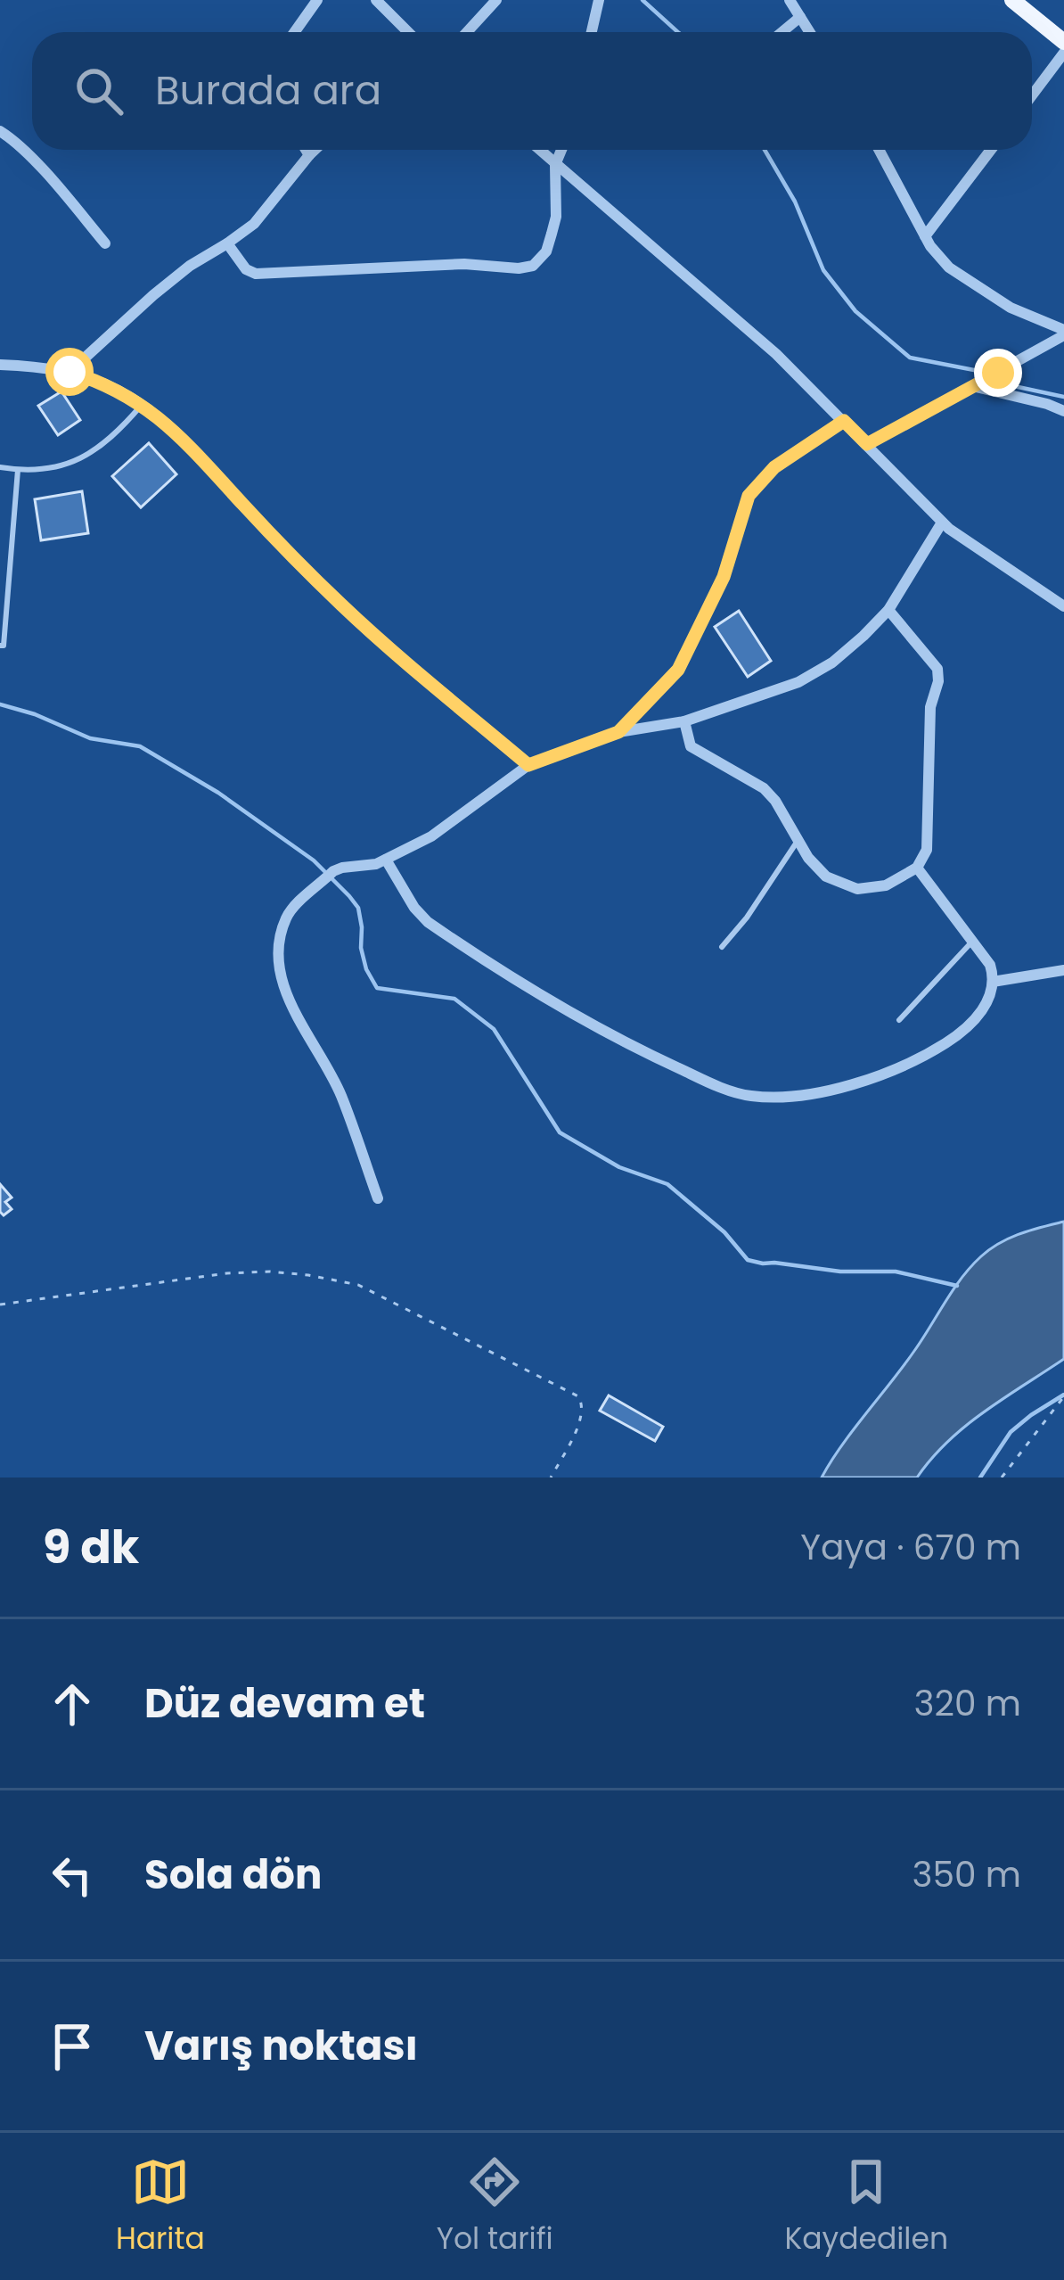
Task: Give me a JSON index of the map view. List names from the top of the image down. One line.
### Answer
{"page":{"search":"Burada ara","heading":["9 dk","Yaya · 670 m"],"list":[["Düz devam et","320 m"],["Sola dön","350 m"],"Varış noktası"],"nav":["Harita","Yol tarifi","Kaydedilen"]}}
